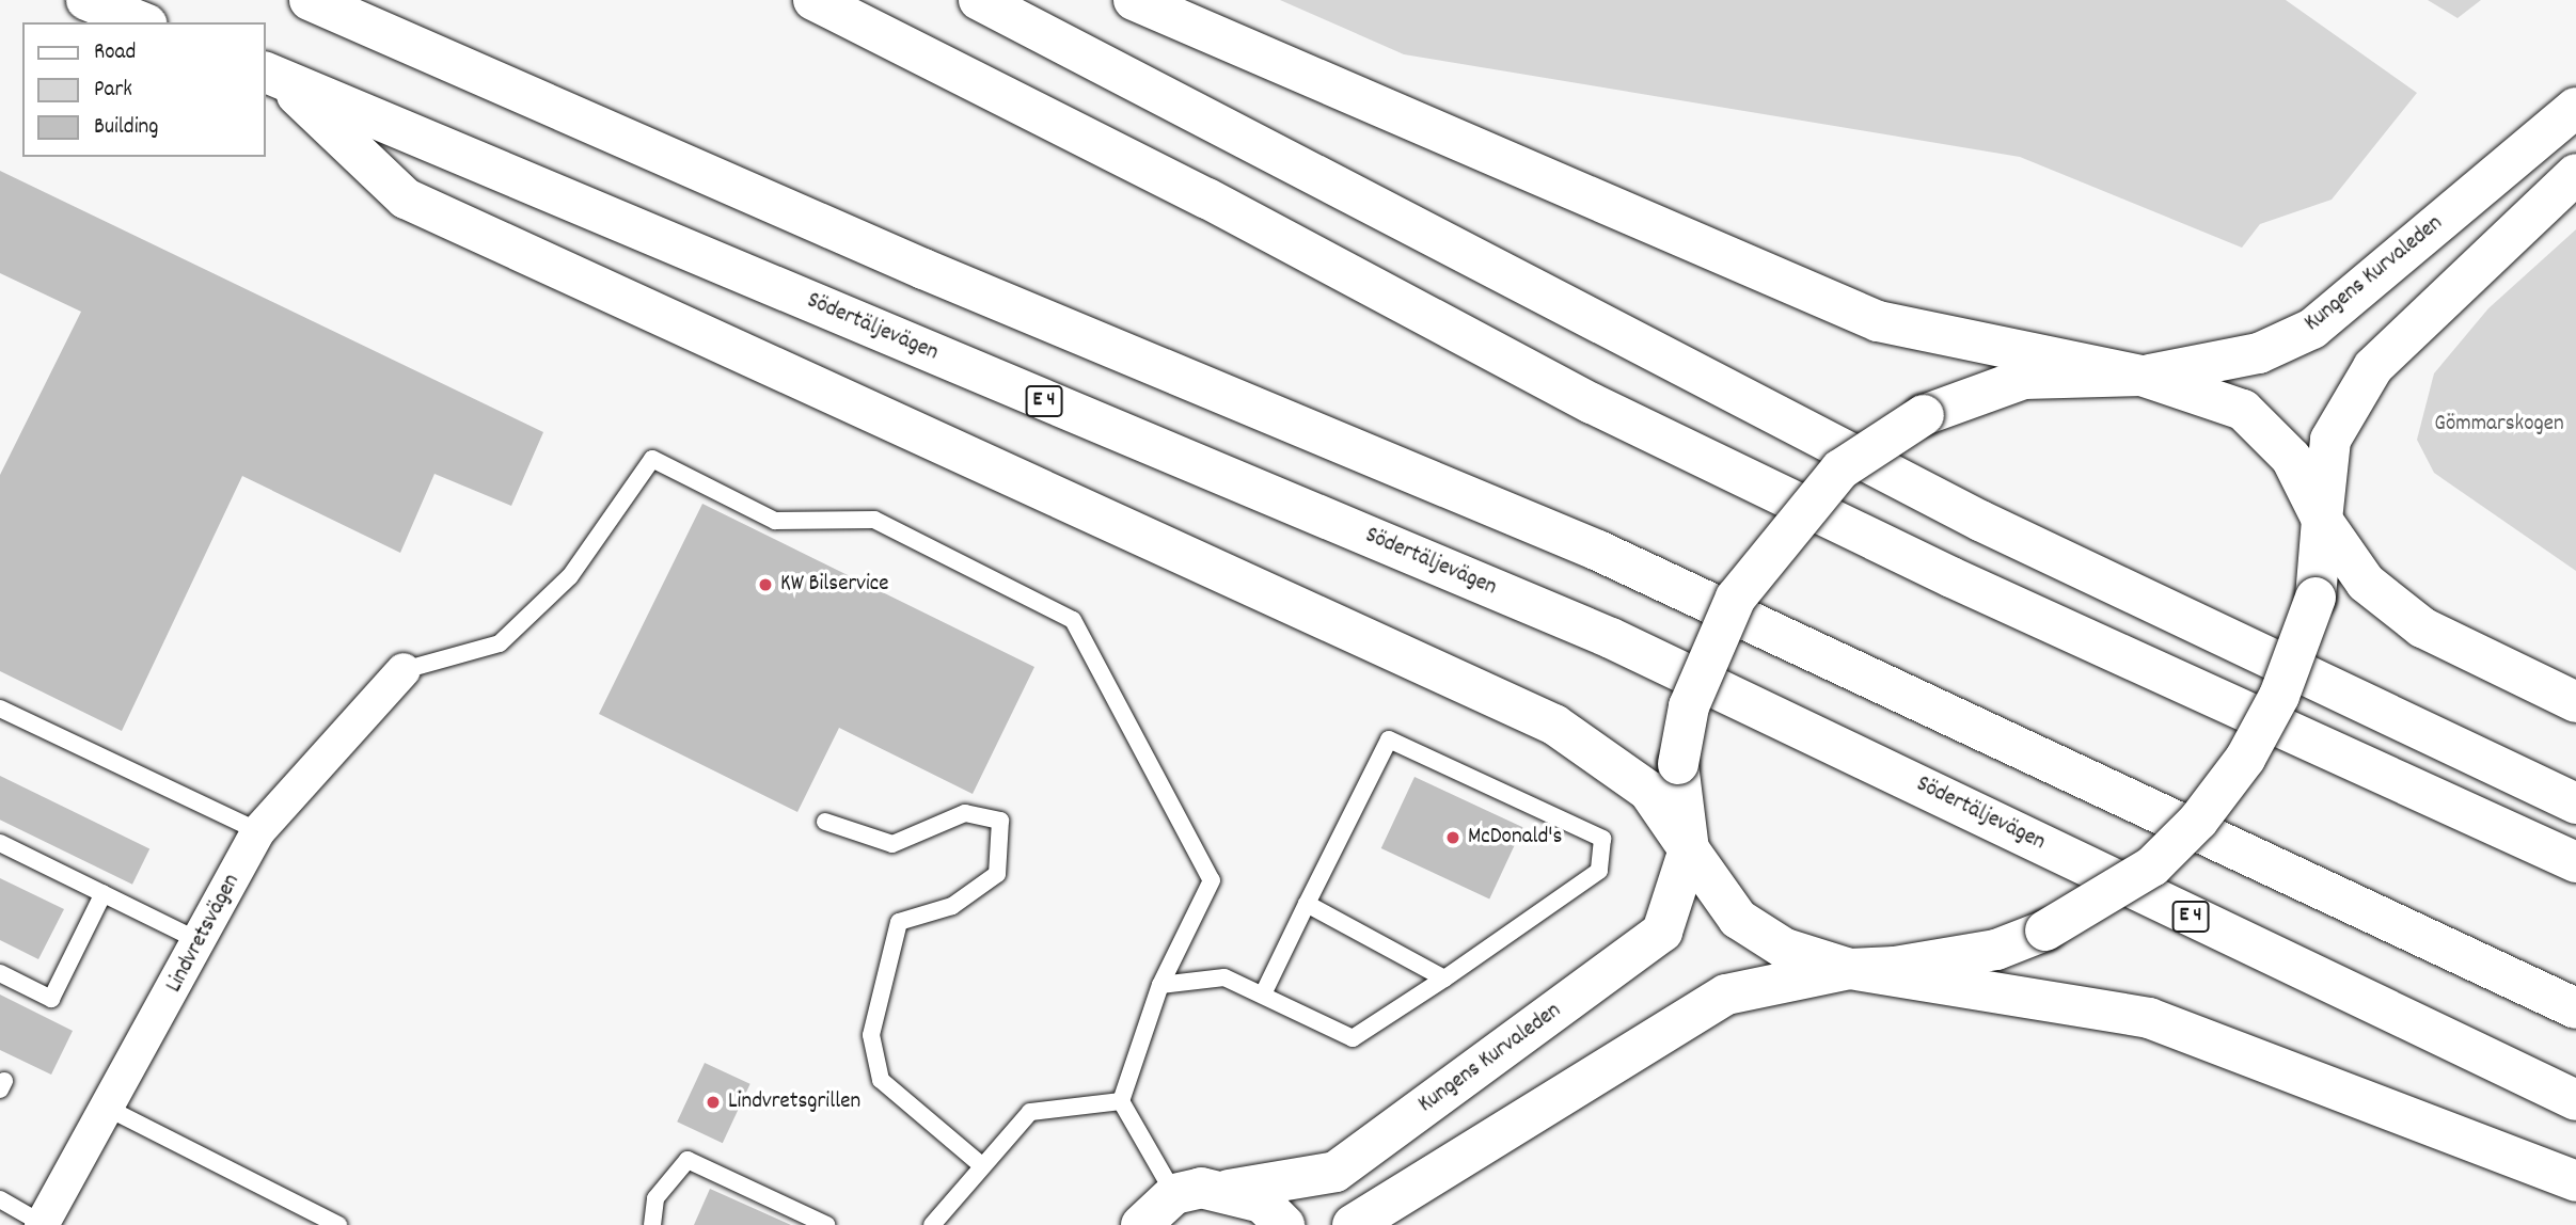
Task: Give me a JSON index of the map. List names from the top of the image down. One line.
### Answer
{"streets":{"main road":["Kungens Kurvaleden","Södertäljevägen","E 4"],"street":["Lindvretsvägen"]},"parks":["Gömmarskogen"],"places":["KW Bilservice","McDonald's","Lindvretsgrillen"],"legend":["Road","Park","Building"]}
